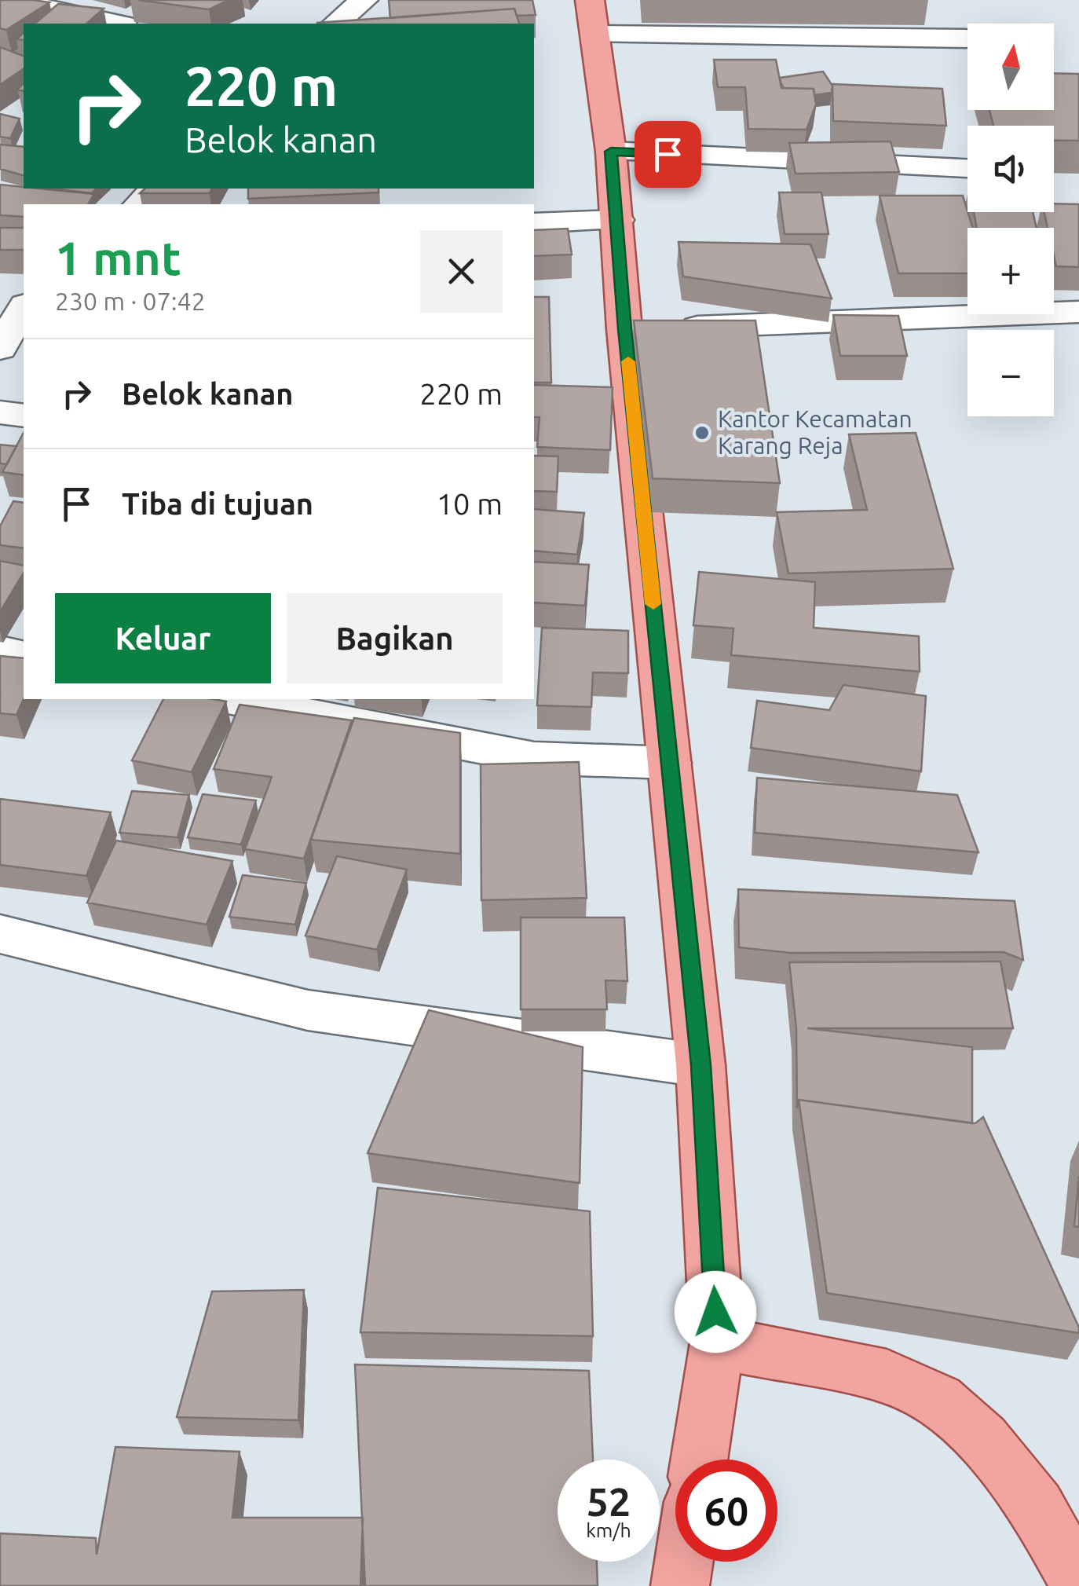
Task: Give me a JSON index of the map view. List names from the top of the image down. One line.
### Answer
{"places":["Kantor Kecamatan Karang Reja"],"north":"top","page":{"map_buttons":["+","−"],"turn":["220 m","Belok kanan"],"heading":["1 mnt","230 m · 07:42"],"list":[{"name":"Belok kanan","value":"220 m"},{"name":"Tiba di tujuan","value":"10 m"}],"buttons":["Keluar","Bagikan"],"speed":"52 km/h","limit":"60"}}
